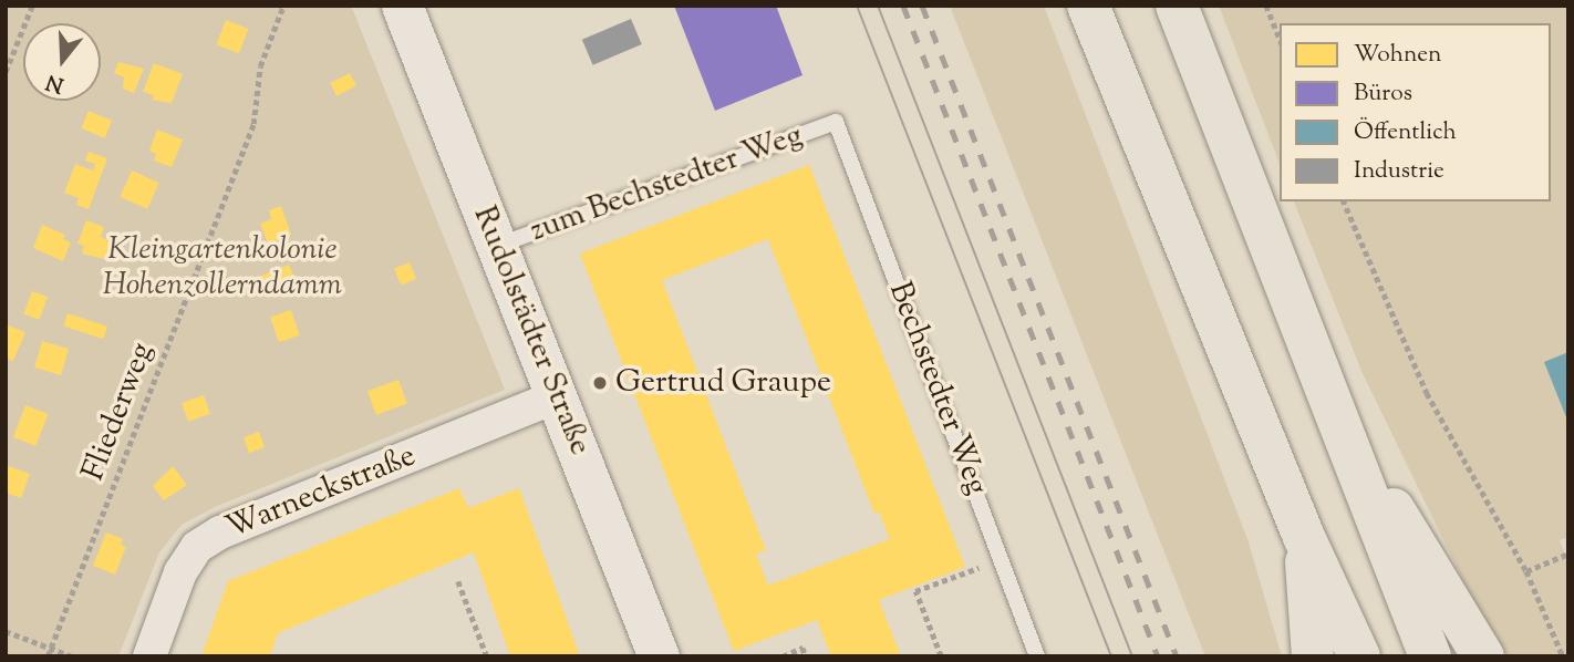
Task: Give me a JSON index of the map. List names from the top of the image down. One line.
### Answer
{"streets":{"street":["Rudolstädter Straße","Warneckstraße"],"lane":["zum Bechstedter Weg","Bechstedter Weg"],"path":["Fliederweg"]},"crossings":[["zum Bechstedter Weg","Rudolstädter Straße"],["zum Bechstedter Weg","Bechstedter Weg"],["Rudolstädter Straße","Warneckstraße"]],"parks":["Kleingartenkolonie Hohenzollerndamm"],"places":["Gertrud Graupe"],"legend":["Wohnen","Büros","Öffentlich","Industrie"],"north":"bottom"}
